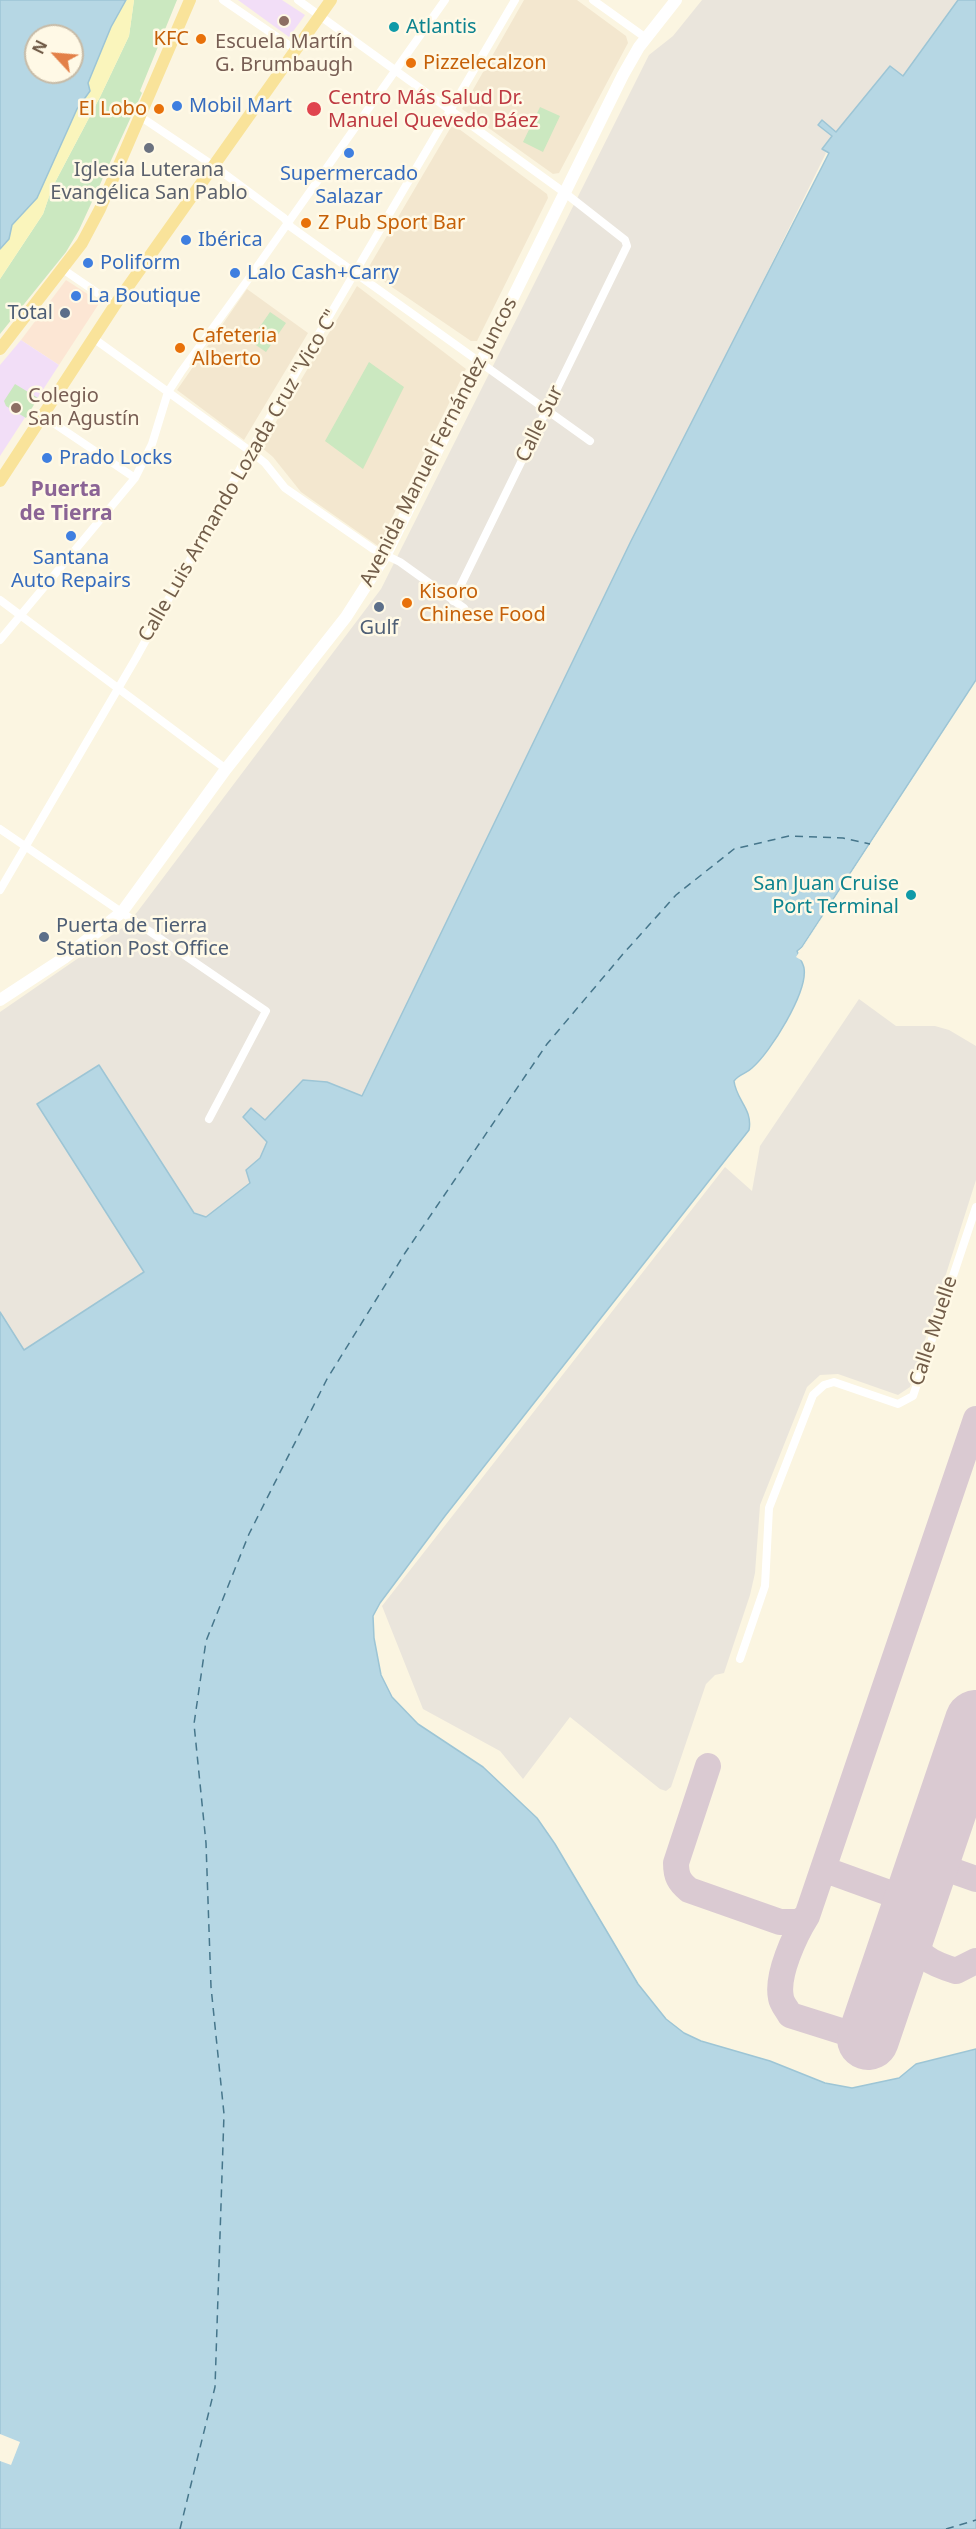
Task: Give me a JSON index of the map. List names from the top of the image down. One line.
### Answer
{"streets":{"main road":["Avenida Manuel Fernández Juncos"],"street":["Calle Sur","Calle Luis Armando Lozada Cruz \"Vico C\"","Calle Muelle"]},"crossings":[["Calle Sur","Avenida Manuel Fernández Juncos"]],"districts":["Puerta de Tierra"],"places":["Escuela Martín G. Brumbaugh","Atlantis","KFC","Pizzelecalzon","Mobil Mart","El Lobo","Centro Más Salud Dr. Manuel Quevedo Báez","Iglesia Luterana Evangélica San Pablo","Supermercado Salazar","Z Pub Sport Bar","Ibérica","Poliform","Lalo Cash+Carry","La Boutique","Total","Cafeteria Alberto","Colegio San Agustín","Prado Locks","Santana Auto Repairs","Kisoro Chinese Food","Gulf","San Juan Cruise Port Terminal","Puerta de Tierra Station Post Office"],"north":"top left"}
